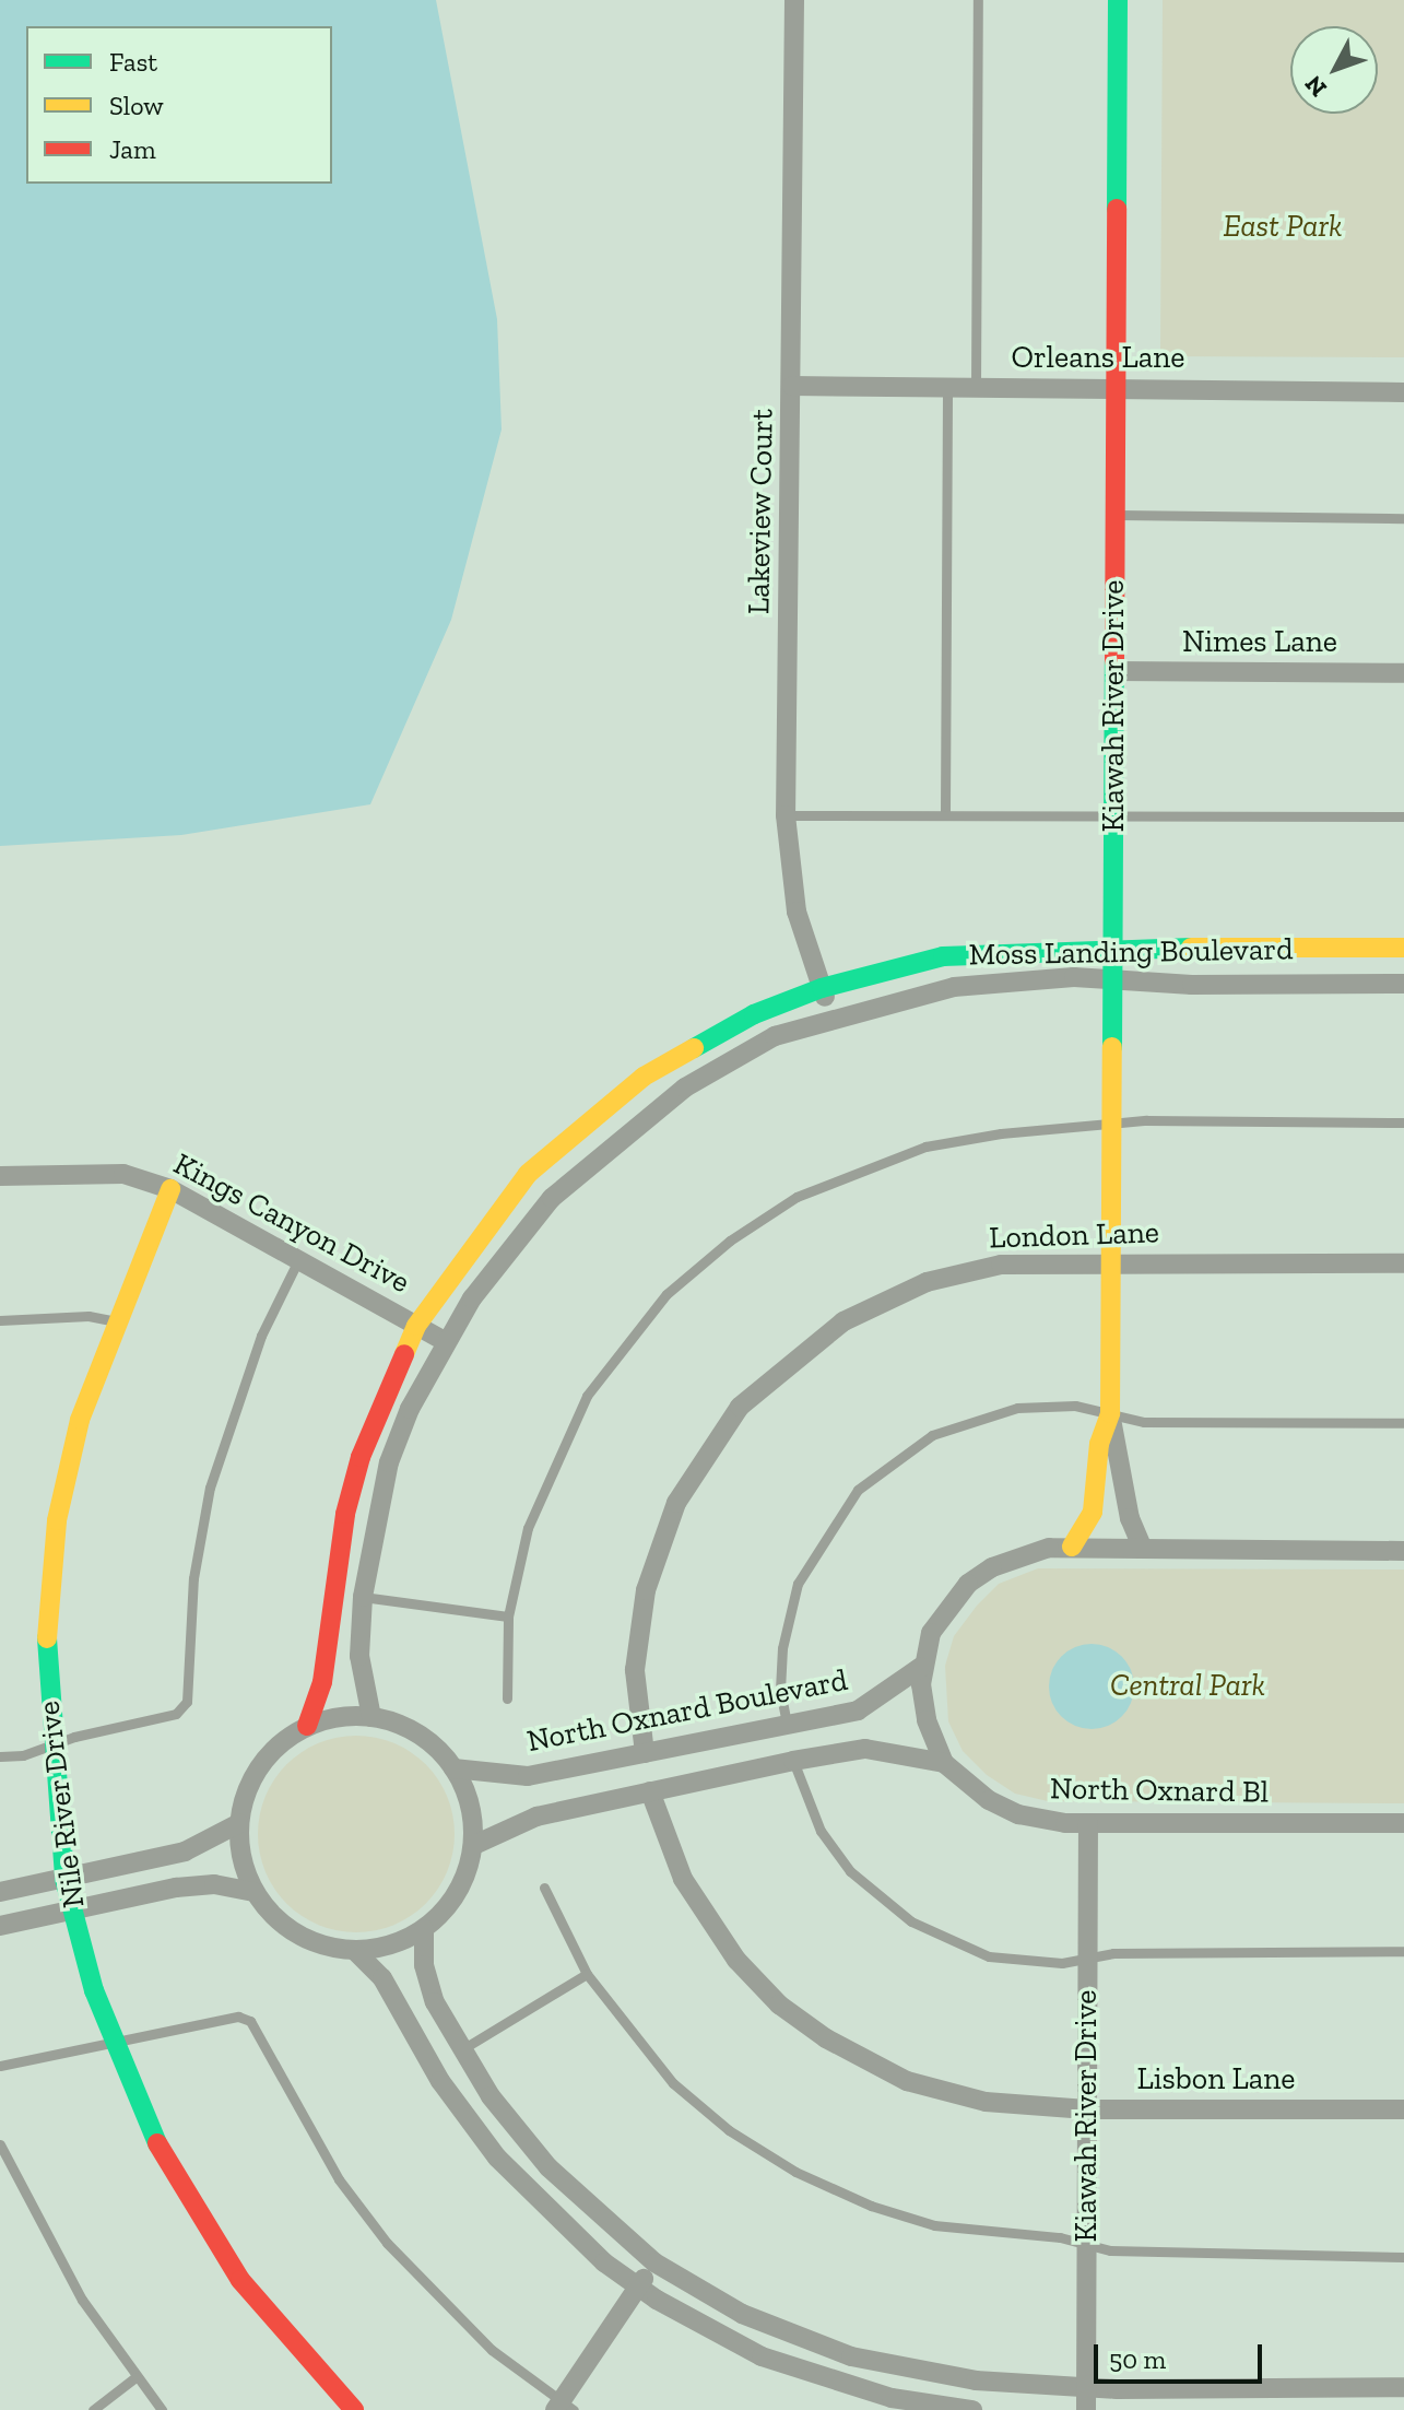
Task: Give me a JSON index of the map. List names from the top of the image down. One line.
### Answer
{"streets":{"street":["Orleans Lane","Lakeview Court","Nimes Lane","Kiawah River Drive","Moss Landing Boulevard","Kings Canyon Drive","London Lane","North Oxnard Boulevard","North Oxnard Bl","Nile River Drive","Lisbon Lane"]},"crossings":[["Orleans Lane","Lakeview Court"],["Orleans Lane","Kiawah River Drive"],["Lakeview Court","Moss Landing Boulevard"],["Nimes Lane","Kiawah River Drive"],["Kiawah River Drive","Moss Landing Boulevard"],["Kiawah River Drive","London Lane"],["Kiawah River Drive","North Oxnard Bl"],["Kiawah River Drive","Lisbon Lane"],["Moss Landing Boulevard","Kings Canyon Drive"],["Moss Landing Boulevard","North Oxnard Boulevard"],["Kings Canyon Drive","Nile River Drive"],["London Lane","North Oxnard Boulevard"],["North Oxnard Boulevard","North Oxnard Bl"]],"parks":["East Park","Central Park"],"legend":["Fast","Slow","Jam"],"scale_bar":"50 m","north":"bottom left"}
